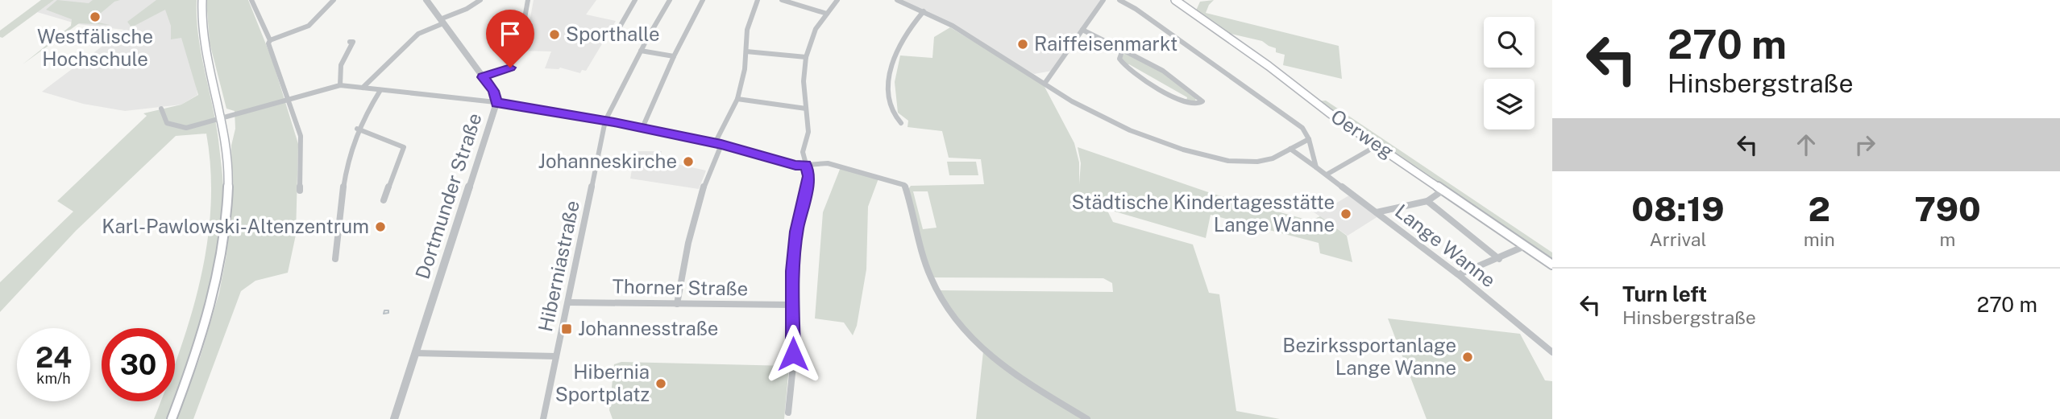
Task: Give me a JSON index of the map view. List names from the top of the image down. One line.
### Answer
{"streets":{"main road":["Oerweg"],"street":["Dortmunder Straße","Lange Wanne","Hiberniastraße","Thorner Straße"]},"crossings":[["Hiberniastraße","Thorner Straße"]],"places":{"other":["Westfälische Hochschule","Sporthalle","Raiffeisenmarkt","Johanneskirche","Städtische Kindertagesstätte Lange Wanne","Karl-Pawlowski-Altenzentrum","Bezirkssportanlage Lange Wanne","Hibernia Sportplatz"],"transit":["Johannesstraße"]},"page":{"turn":["270 m","Hinsbergstraße"],"eta":["08:19","Arrival","2","min","790","m"],"list":[{"name":"Turn left","note":"Hinsbergstraße","value":"270 m"}],"speed":"24 km/h","limit":"30"}}
